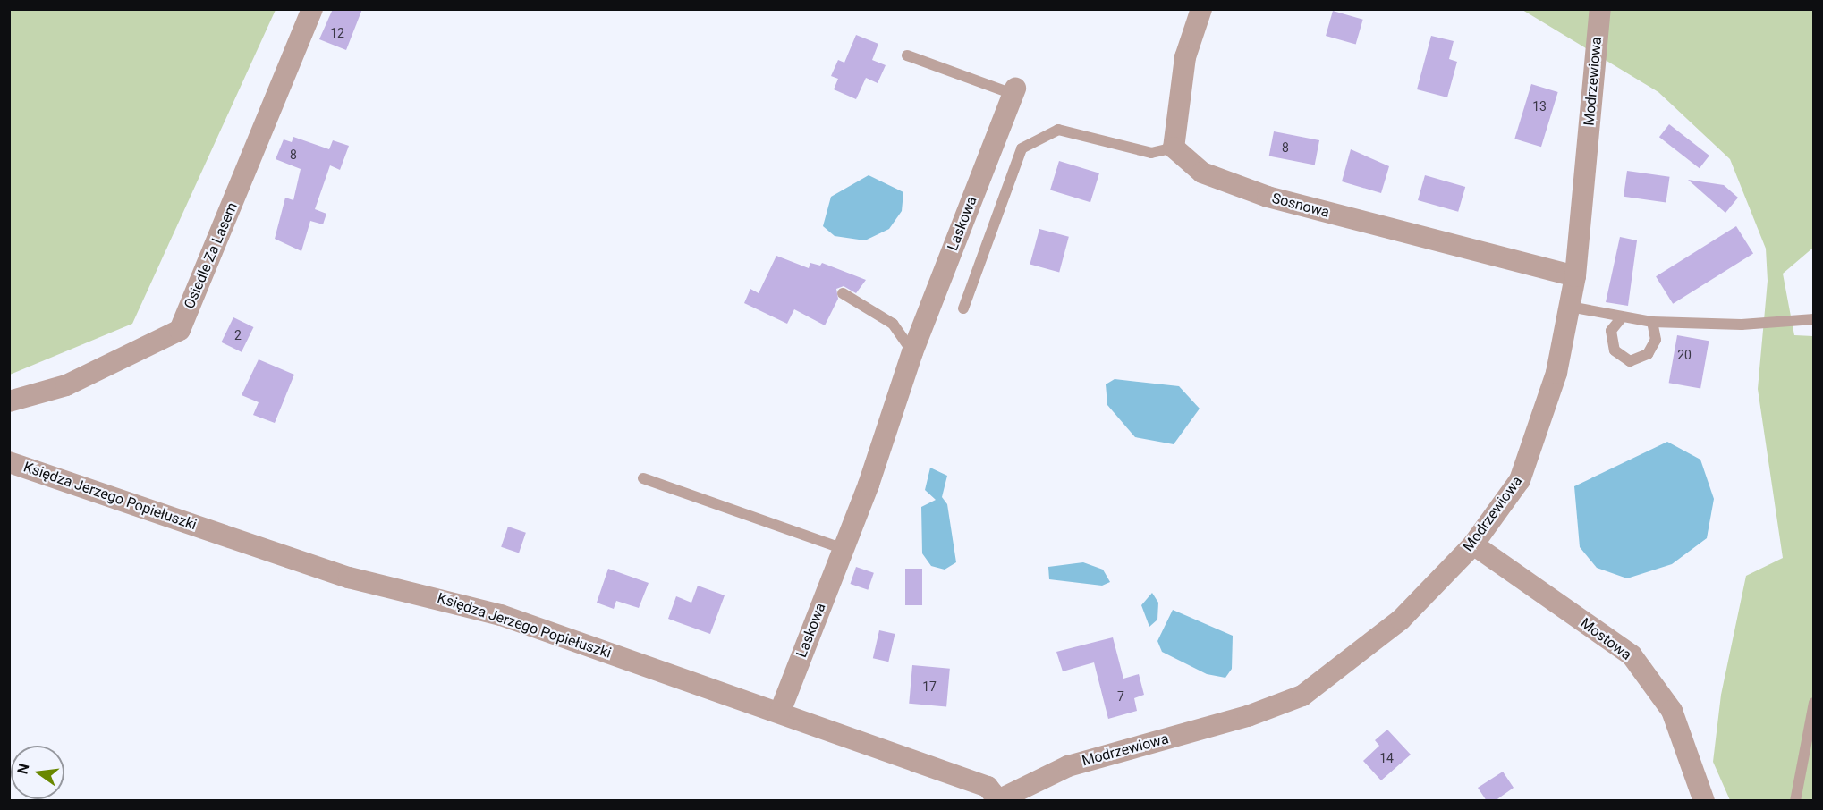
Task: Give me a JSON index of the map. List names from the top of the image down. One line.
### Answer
{"streets":{"street":["Modrzewiowa","Sosnowa","Laskowa","Osiedle Za Lasem","Księdza Jerzego Popiełuszki","Mostowa"]},"crossings":[["Modrzewiowa","Sosnowa"],["Modrzewiowa","Księdza Jerzego Popiełuszki"],["Modrzewiowa","Mostowa"],["Laskowa","Księdza Jerzego Popiełuszki"]],"house_numbers":["12","13","8","8","2","20","17","7","14"],"north":"left"}
